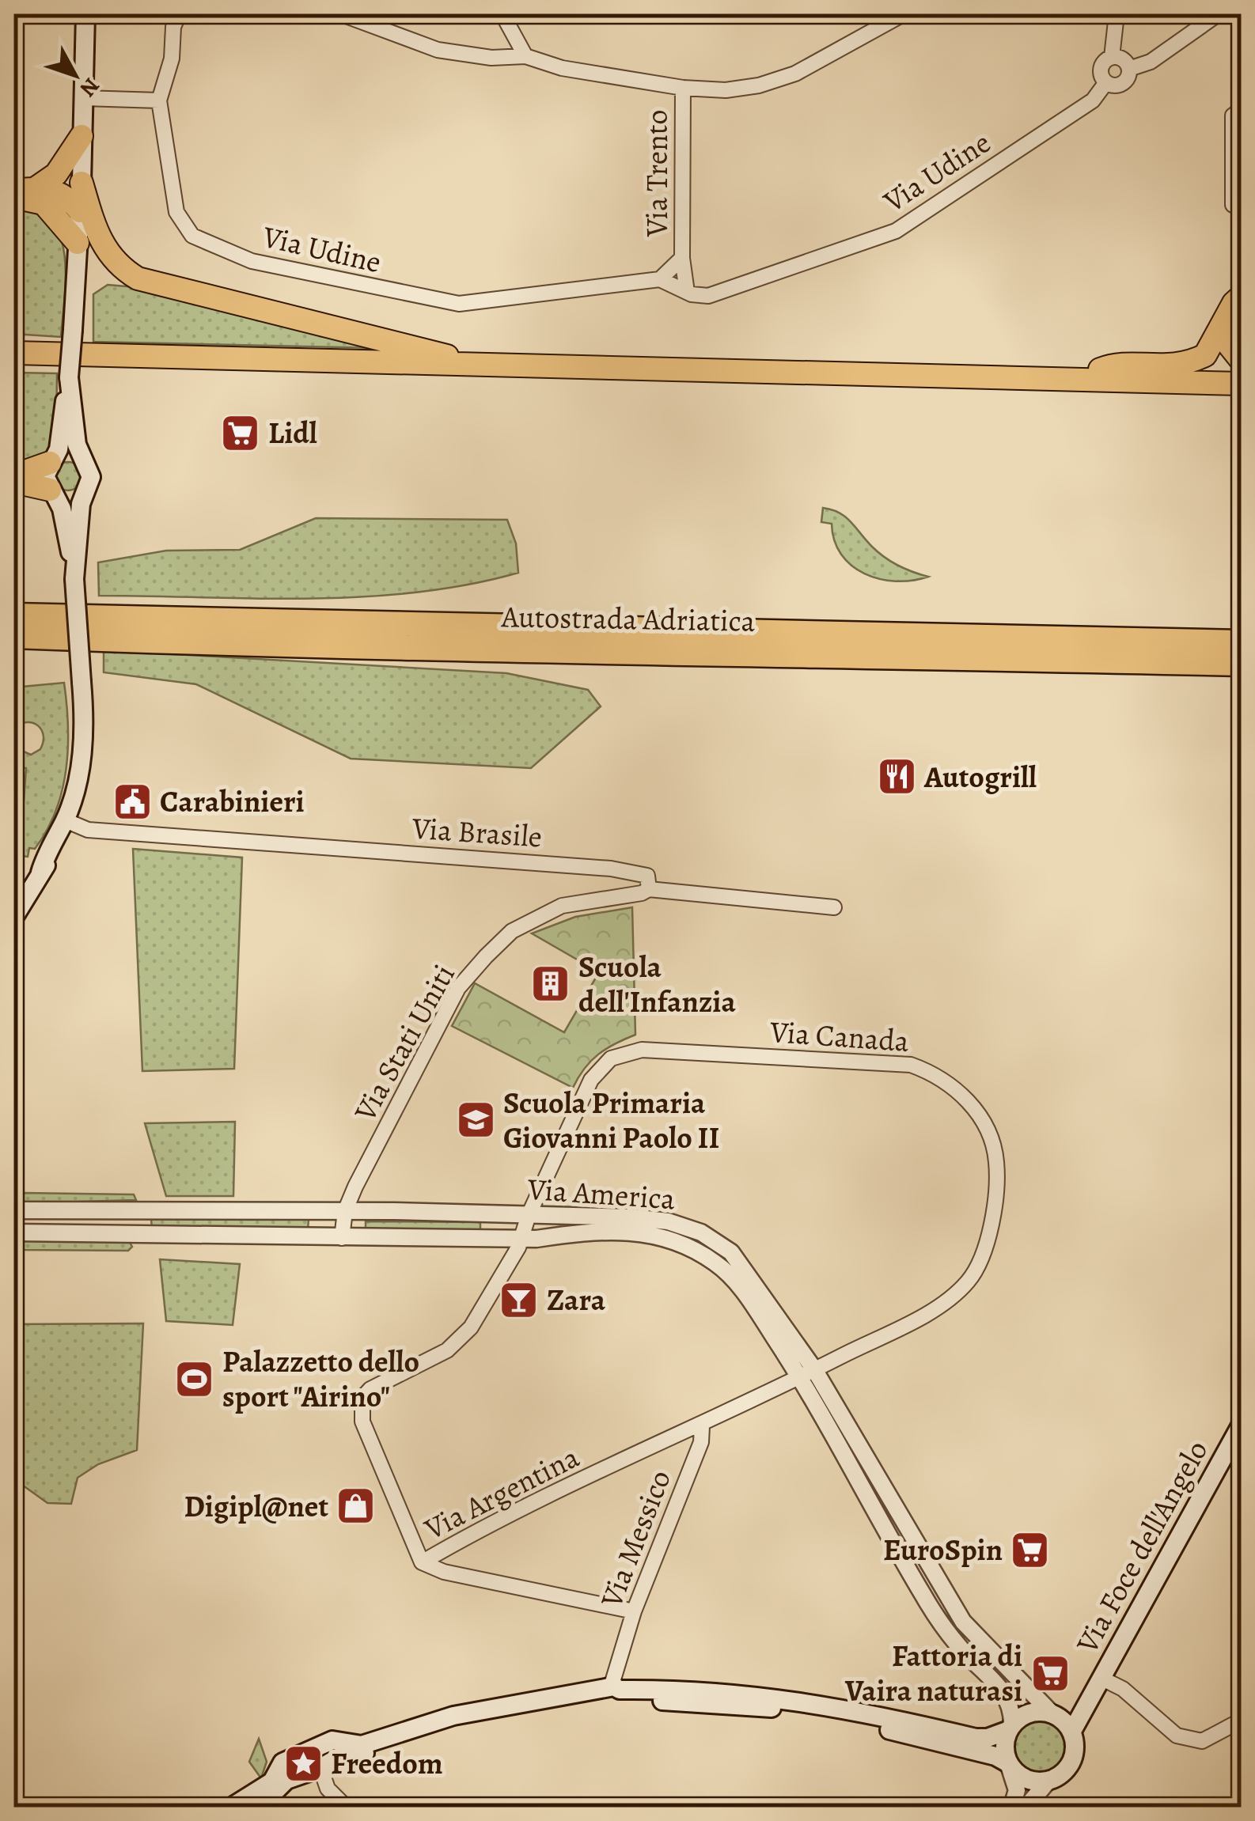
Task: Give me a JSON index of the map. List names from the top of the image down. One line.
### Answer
{"streets":{"highway":["Autostrada Adriatica"],"main road":["Via Foce dell'Angelo"],"street":["Via Udine","Via Trento","Via Brasile","Via Canada","Via Stati Uniti","Via America","Via Argentina","Via Messico"]},"crossings":[["Via Brasile","Via Stati Uniti"],["Via Canada","Via America"],["Via Canada","Via Argentina"],["Via Stati Uniti","Via America"],["Via America","Via Argentina"],["Via America","Via Foce dell'Angelo"],["Via Argentina","Via Messico"]],"places":{"supermarket":["Lidl","EuroSpin","Fattoria di Vaira naturasi"],"restaurant":["Autogrill"],"public building":["Carabinieri"],"building":["Scuola dell'Infanzia"],"school or university":["Scuola Primaria Giovanni Paolo II"],"bar":["Zara"],"sports":["Palazzetto dello sport \"Airino\""],"shop":["Digipl@net"],"place":["Freedom"]},"north":"bottom right"}
